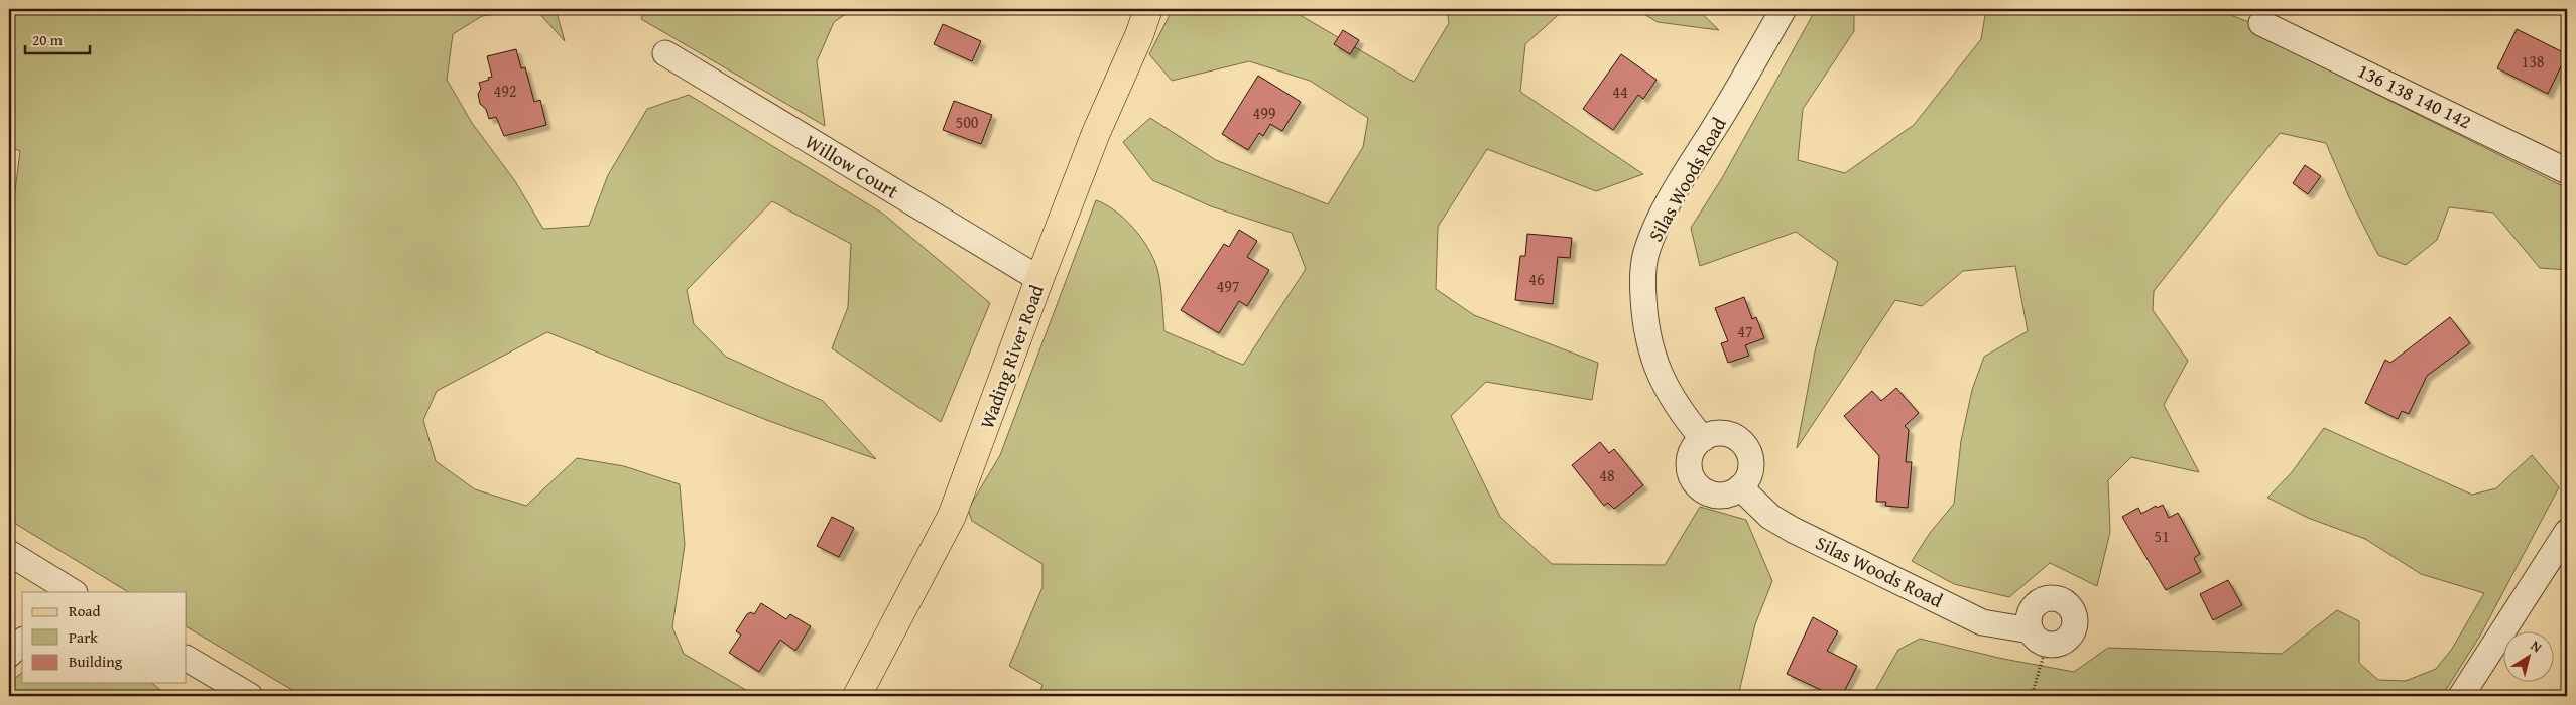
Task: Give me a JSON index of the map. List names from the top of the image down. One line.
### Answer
{"streets":{"main road":["Wading River Road"],"street":["136 138 140 142","Willow Court","Silas Woods Road"]},"crossings":[["Willow Court","Wading River Road"]],"house_numbers":["138","492","44","499","500","46","497","47","48","51"],"legend":["Road","Park","Building"],"scale_bar":"20 m","north":"top right"}
